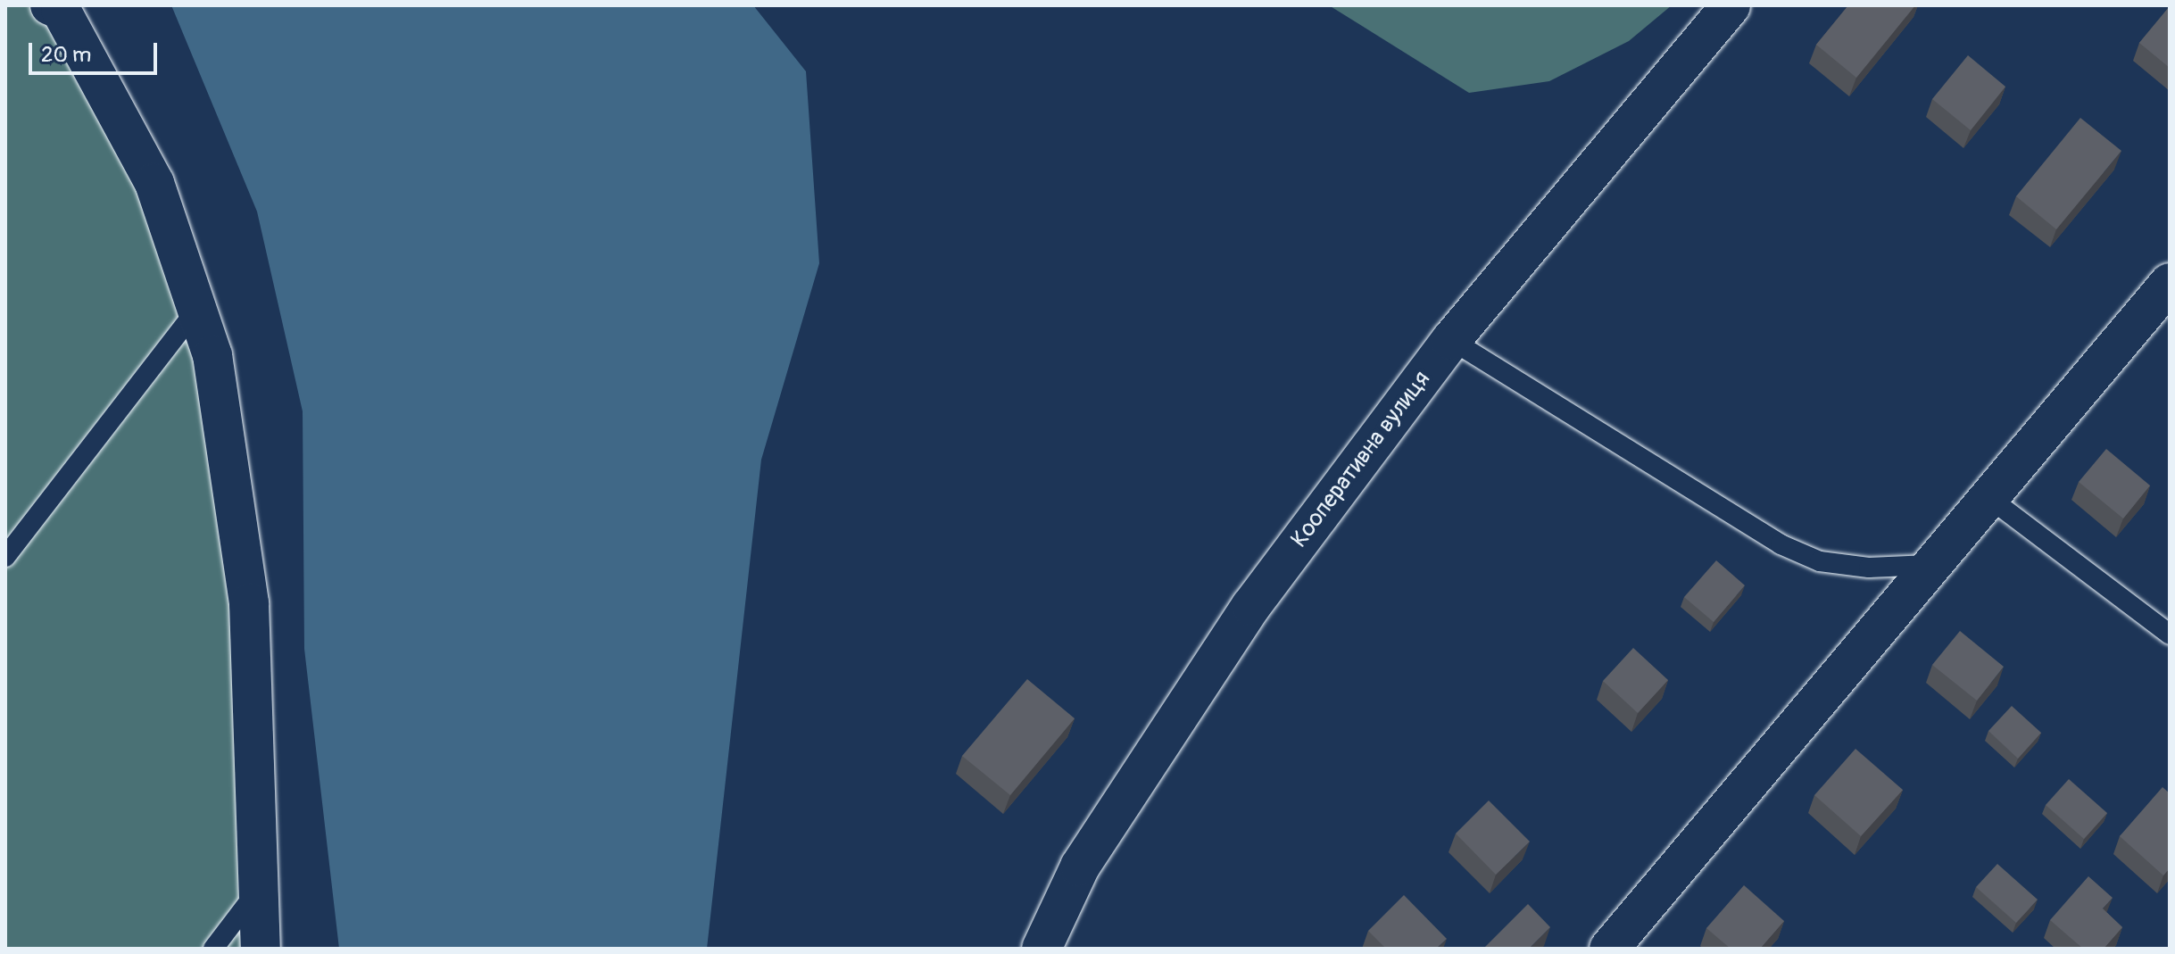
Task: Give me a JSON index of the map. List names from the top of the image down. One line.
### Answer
{"streets":{"street":["Кооперативна вулиця"]},"scale_bar":"20 m"}
